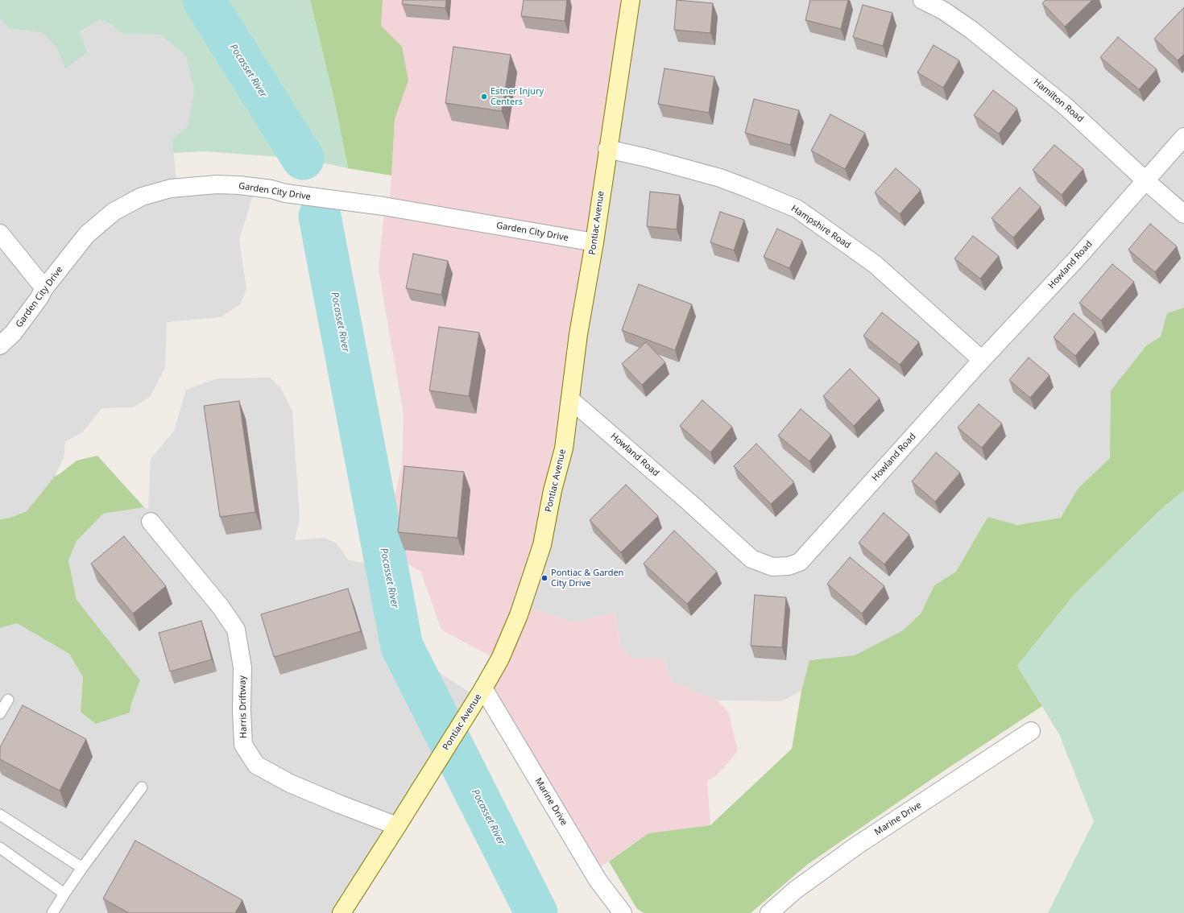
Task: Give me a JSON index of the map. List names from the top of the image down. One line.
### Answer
{"streets":{"main road":["Pontiac Avenue"],"street":["Hamilton Road","Garden City Drive","Hampshire Road","Howland Road","Harris Driftway","Marine Drive"]},"crossings":[["Hamilton Road","Howland Road"],["Garden City Drive","Pontiac Avenue"],["Pontiac Avenue","Hampshire Road"],["Pontiac Avenue","Howland Road"],["Pontiac Avenue","Harris Driftway"],["Pontiac Avenue","Marine Drive"],["Hampshire Road","Howland Road"]],"water":["Pocasset River"],"places":["Estner Injury Centers","Pontiac & Garden City Drive"]}
